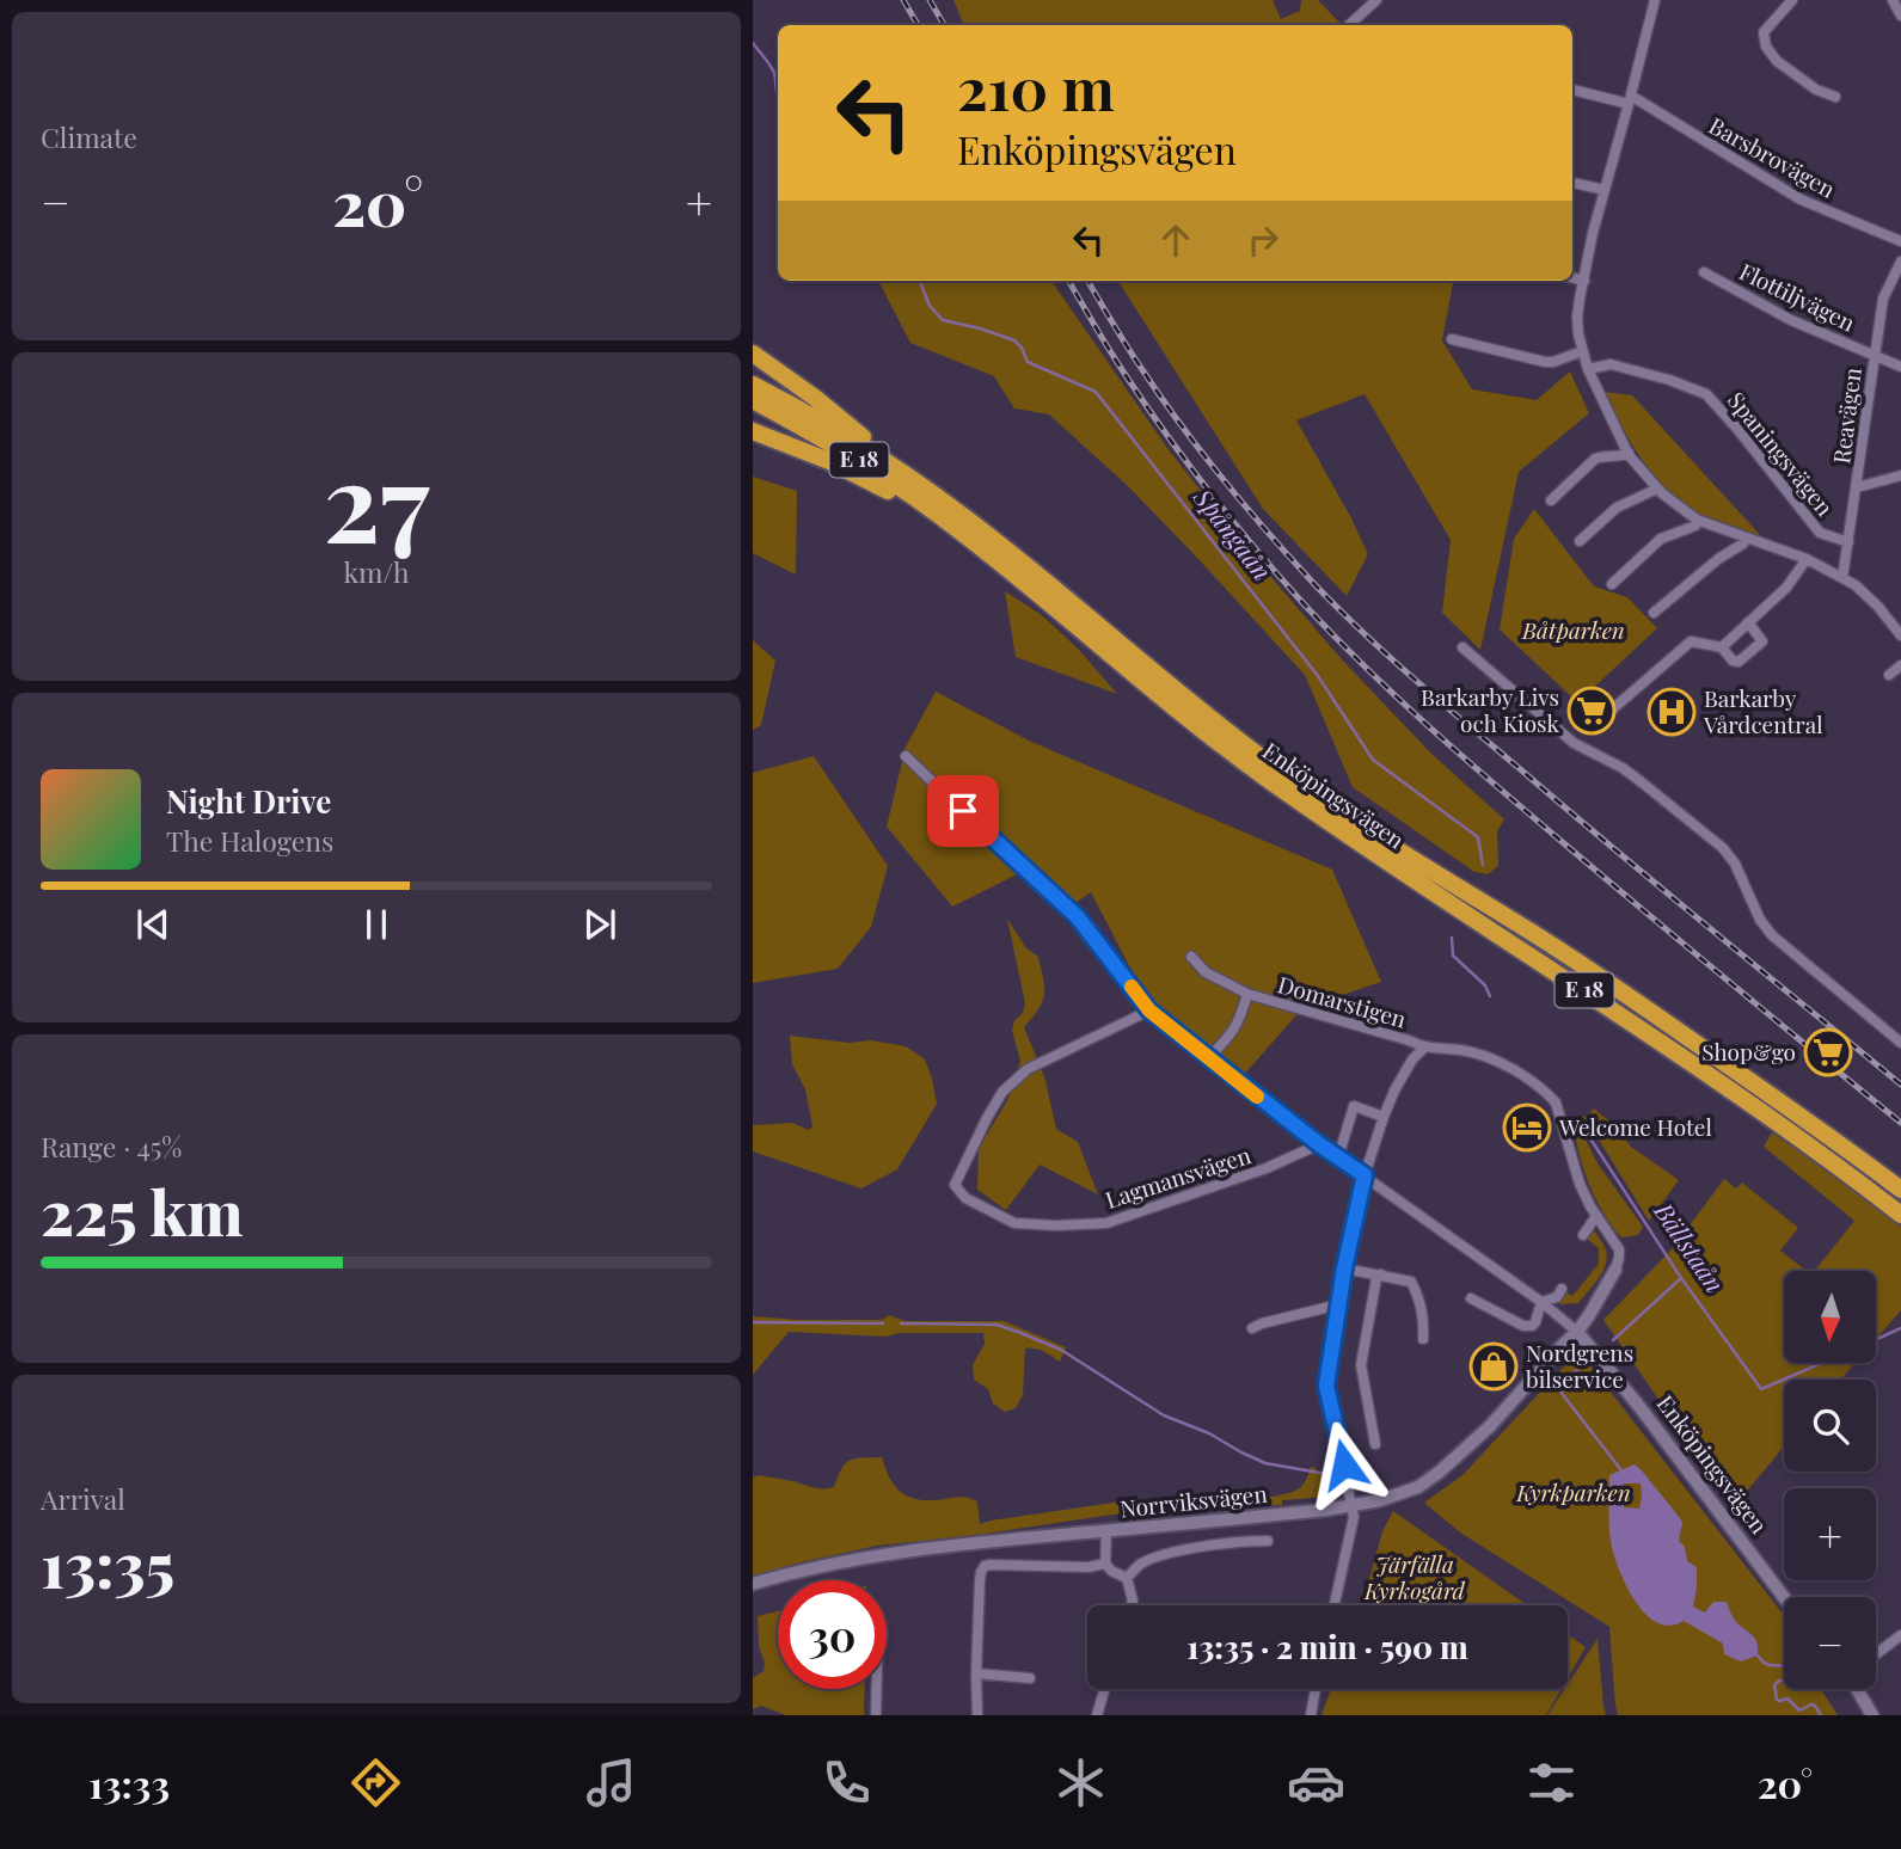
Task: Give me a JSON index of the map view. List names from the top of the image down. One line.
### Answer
{"streets":{"highway":["E 18","Enköpingsvägen"],"street":["Barsbrovägen","Flottiljvägen","Reavägen","Spaningsvägen","Domarstigen","Lagmansvägen","Norrviksvägen"]},"crossings":[["Flottiljvägen","Reavägen"],["Reavägen","Spaningsvägen"],["Enköpingsvägen","Domarstigen"],["Enköpingsvägen","Lagmansvägen"],["Enköpingsvägen","Norrviksvägen"],["Domarstigen","Norrviksvägen"]],"water":["Spångaån","Bällstaån"],"parks":["Båtparken","Kyrkparken","Järfälla Kyrkogård"],"places":{"supermarket":["Barkarby Livs och Kiosk","Shop&go"],"hospital":["Barkarby Vårdcentral"],"hotel":["Welcome Hotel"],"shop":["Nordgrens bilservice"]},"north":"bottom","page":{"tile":["Climate",["27","km/h"],["Range · 45%","225 km"],["Arrival","13:35"]],"turn":["210 m","Enköpingsvägen"],"heat":["−","20°","+"],"song":["Night Drive","The Halogens"],"map_buttons":["+","−"],"limit":"30","trip":"13:35 · 2 min · 590 m","tabs":["13:33","20°"]}}
